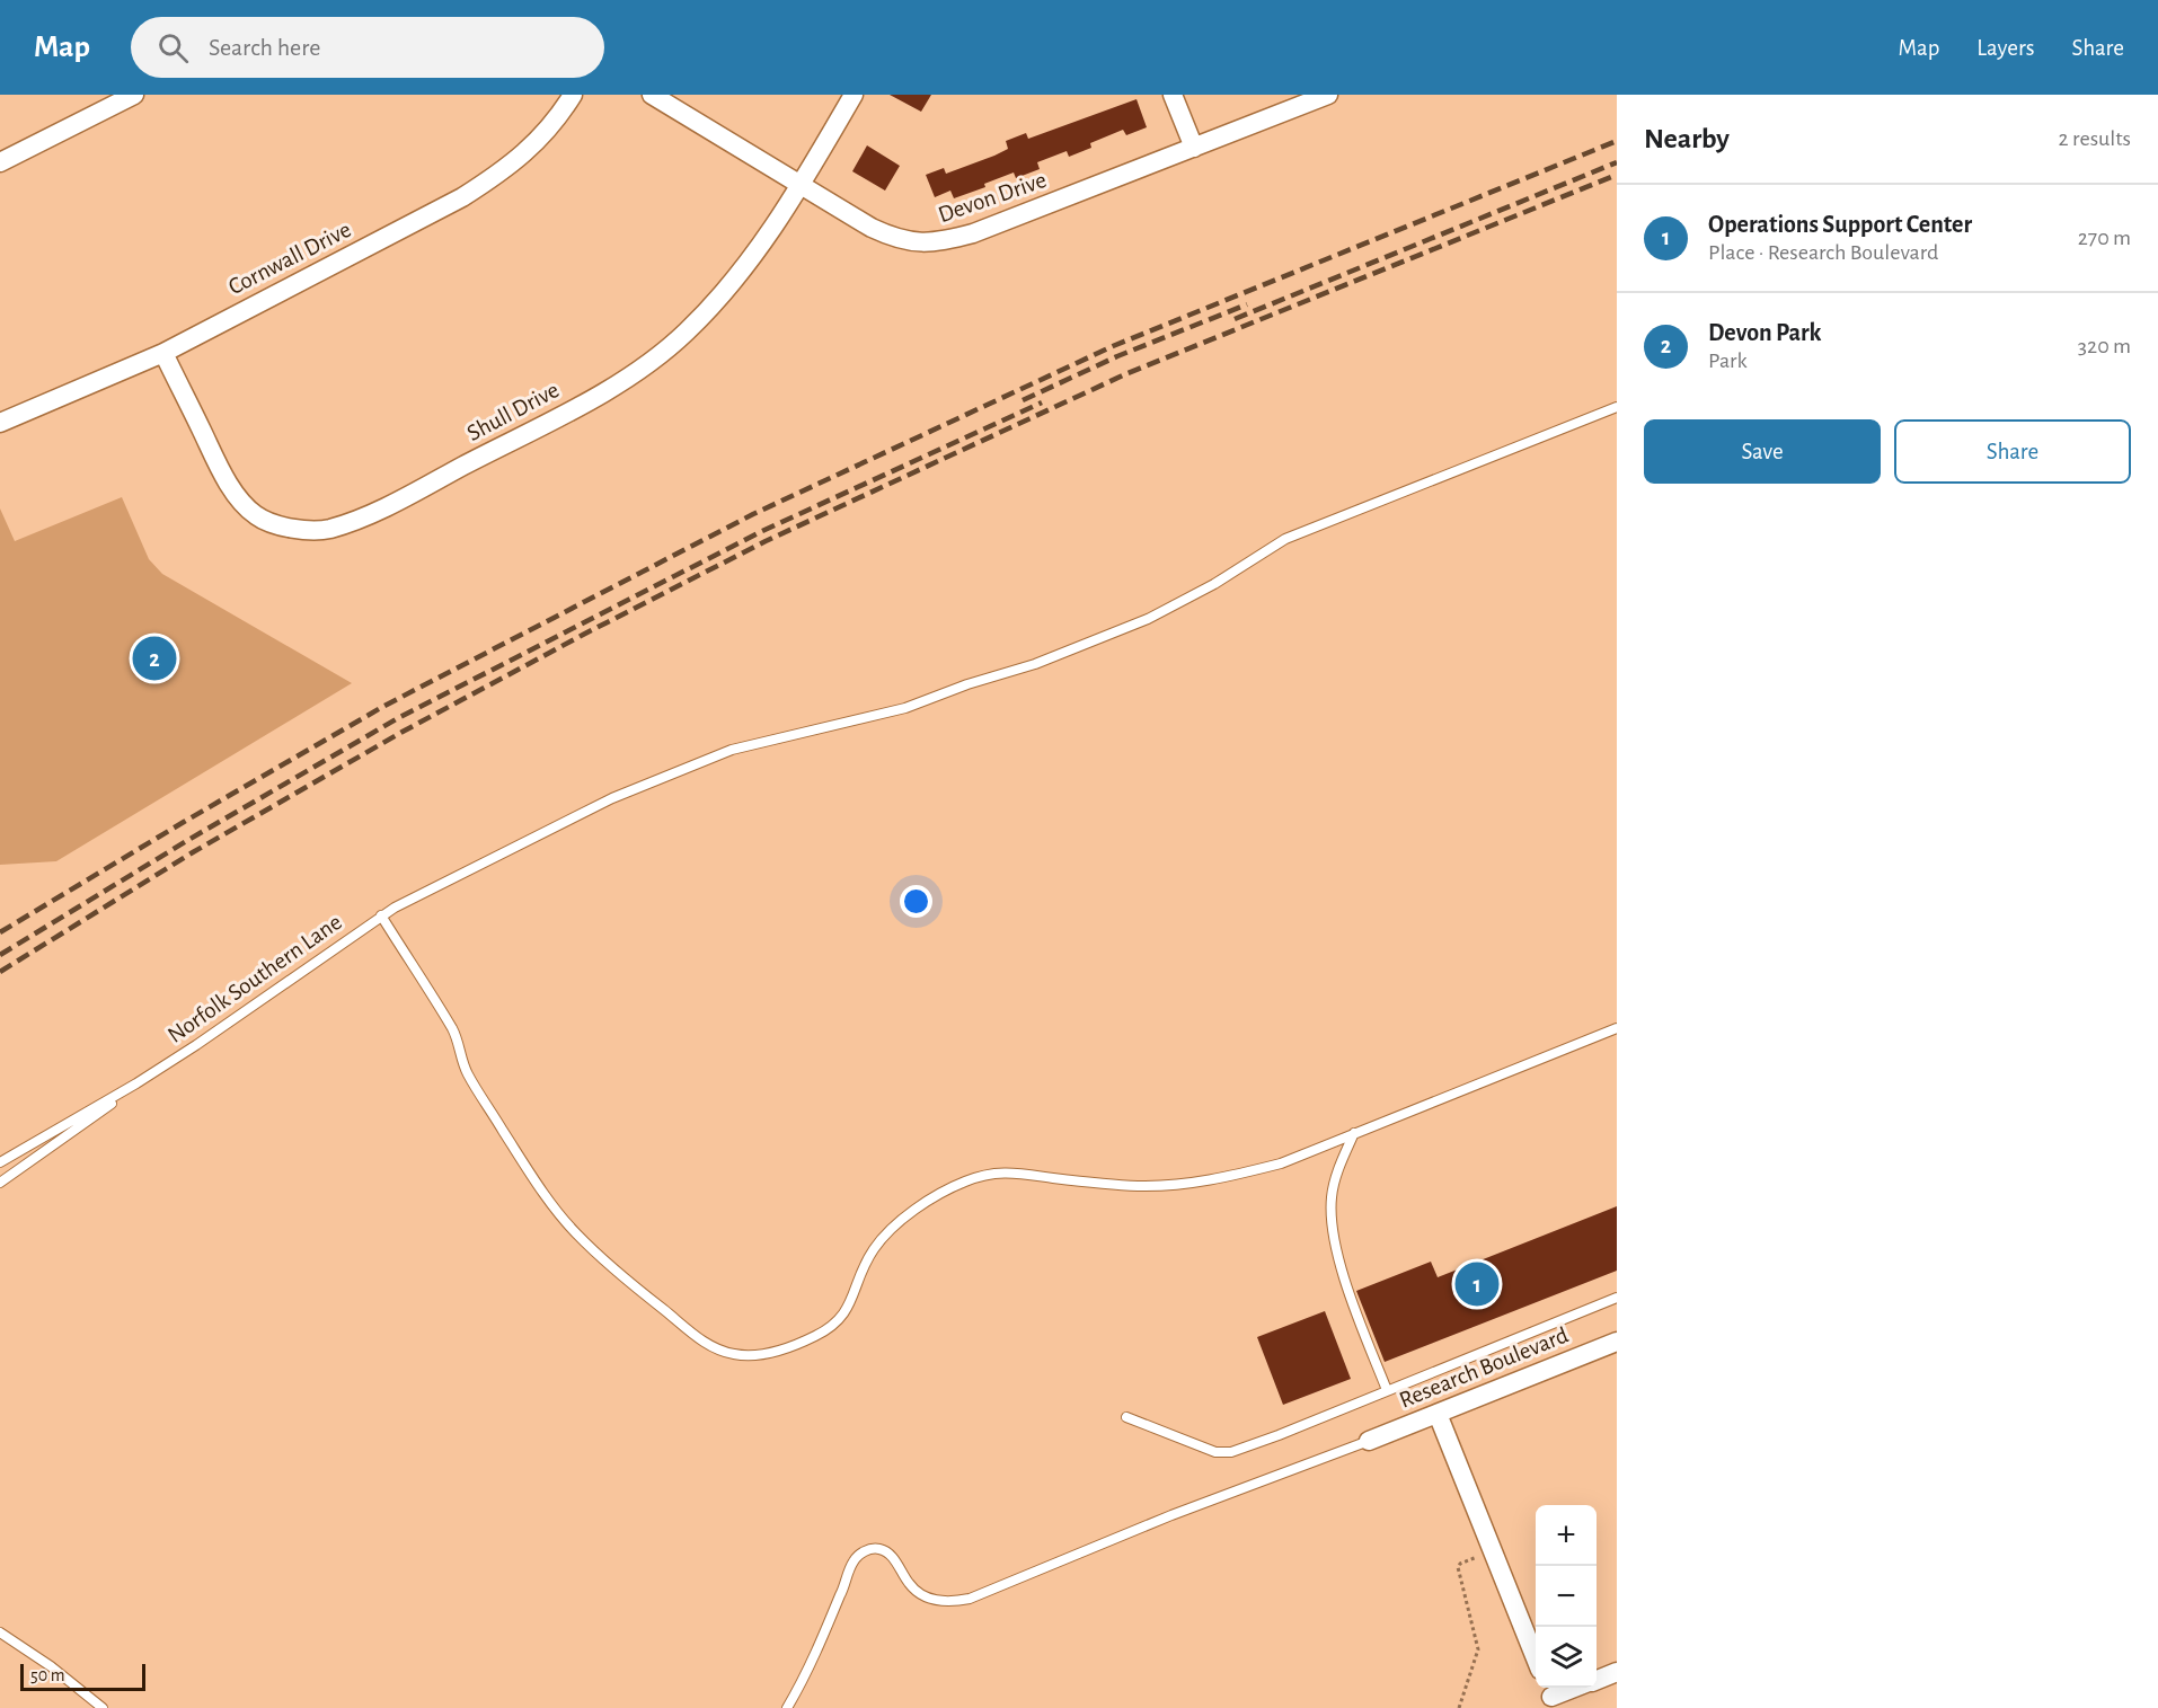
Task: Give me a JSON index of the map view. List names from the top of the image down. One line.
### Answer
{"streets":{"street":["Devon Drive","Cornwall Drive","Shull Drive","Research Boulevard"],"lane":["Norfolk Southern Lane"]},"crossings":[["Devon Drive","Shull Drive"],["Cornwall Drive","Shull Drive"]],"scale_bar":"50 m","page":{"header":"Map","search":"Search here","nav":["Map","Layers","Share"],"heading":["Nearby","2 results"],"list":[{"mark":"1","name":"Operations Support Center","note":"Place · Research Boulevard","value":"270 m"},{"mark":"2","name":"Devon Park","note":"Park","value":"320 m"}],"buttons":["Save","Share"],"pins":["2","1"],"map_buttons":["+","−"],"scale":"50 m"}}
